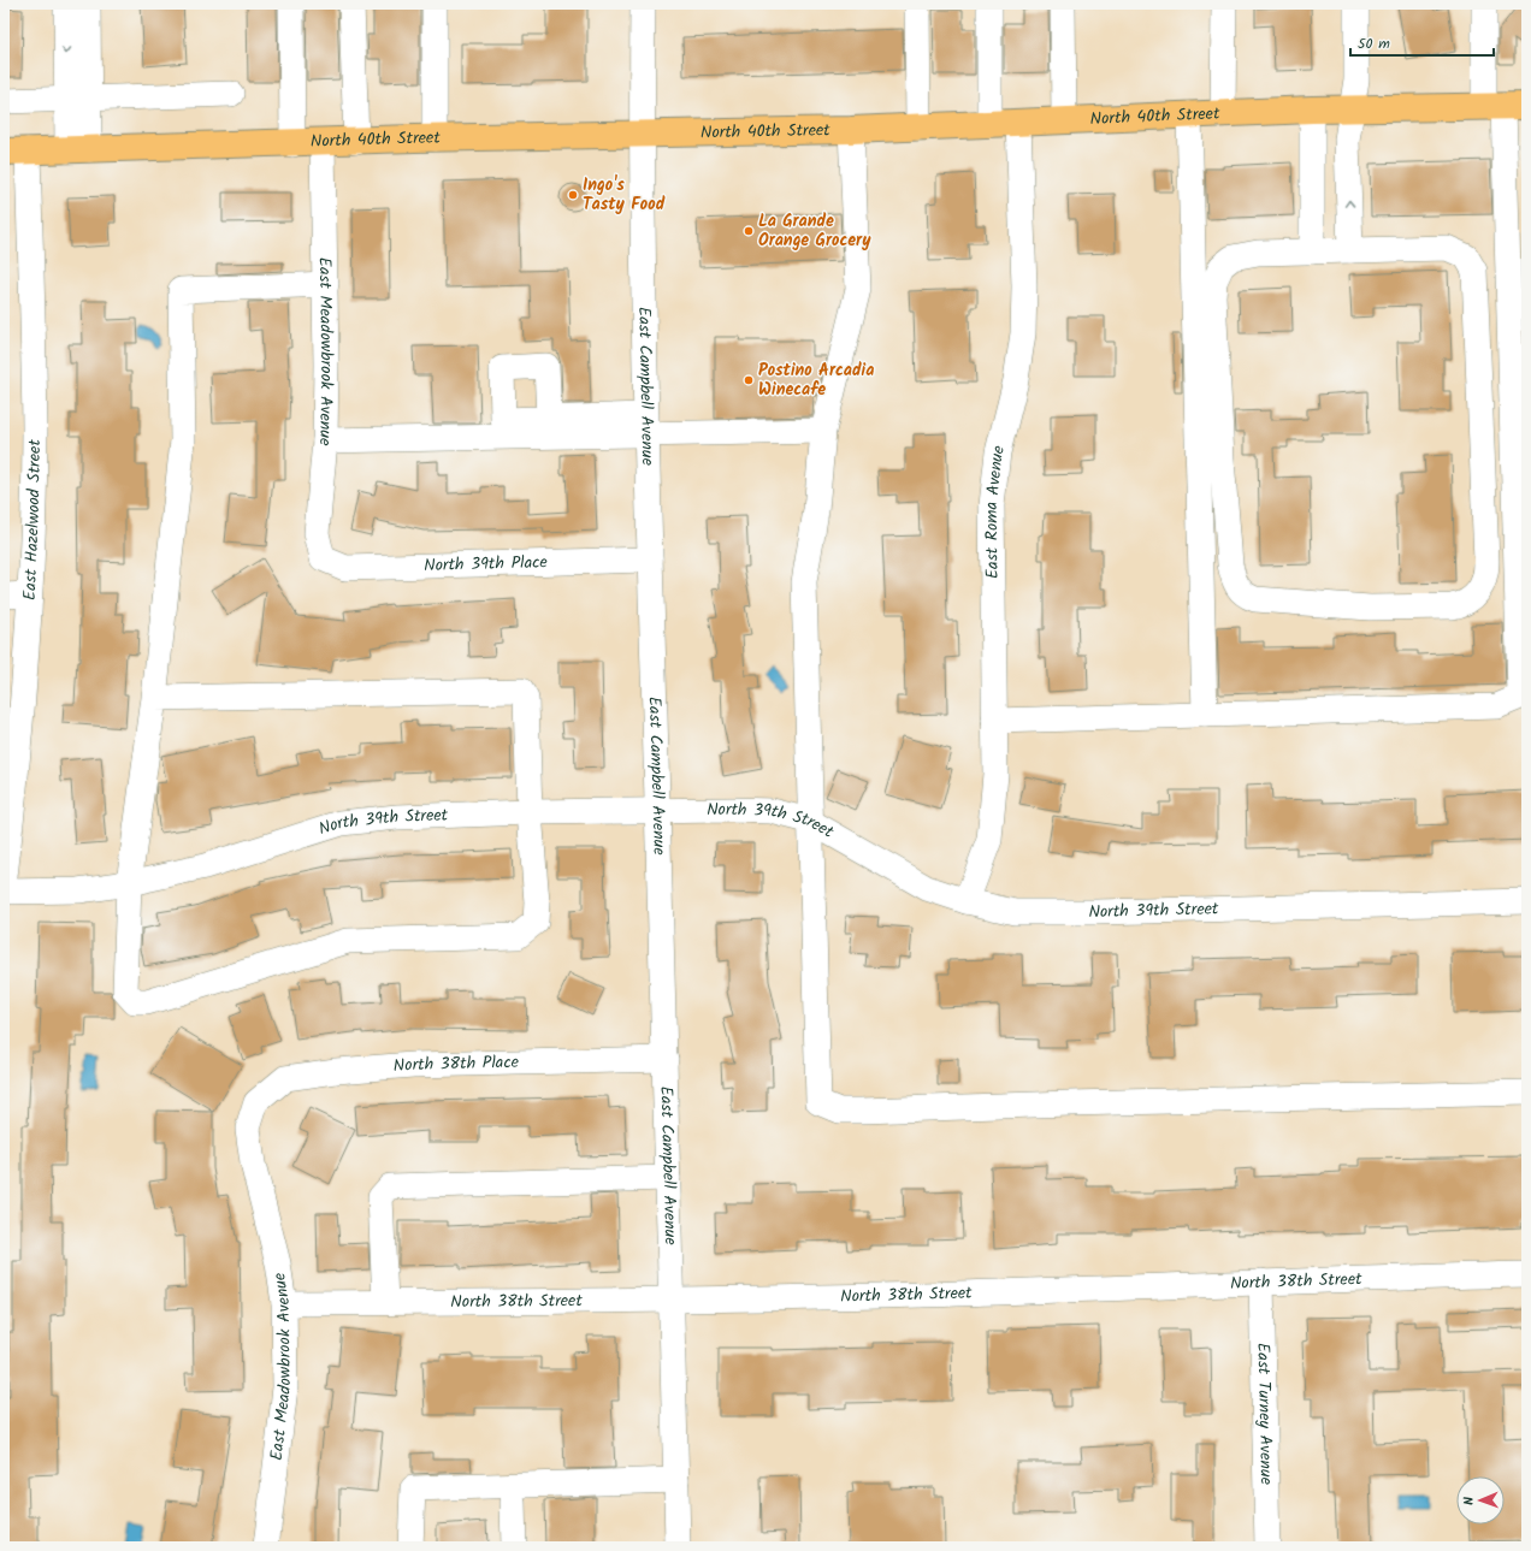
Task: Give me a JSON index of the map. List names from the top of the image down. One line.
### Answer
{"streets":{"main road":["North 40th Street"],"street":["East Meadowbrook Avenue","East Campbell Avenue","East Roma Avenue","East Hazelwood Street","North 39th Place","North 39th Street","North 38th Place","North 38th Street","East Turney Avenue"]},"crossings":[["North 40th Street","East Meadowbrook Avenue"],["North 40th Street","East Campbell Avenue"],["North 40th Street","East Roma Avenue"],["North 40th Street","East Hazelwood Street"],["East Meadowbrook Avenue","North 39th Place"],["East Meadowbrook Avenue","North 38th Place"],["East Meadowbrook Avenue","North 38th Street"],["East Campbell Avenue","North 39th Place"],["East Campbell Avenue","North 39th Street"],["East Campbell Avenue","North 38th Place"],["East Campbell Avenue","North 38th Street"],["East Roma Avenue","North 39th Street"],["North 38th Street","East Turney Avenue"]],"places":["Ingo's Tasty Food","La Grande Orange Grocery","Postino Arcadia Winecafe"],"scale_bar":"50 m","north":"left"}
